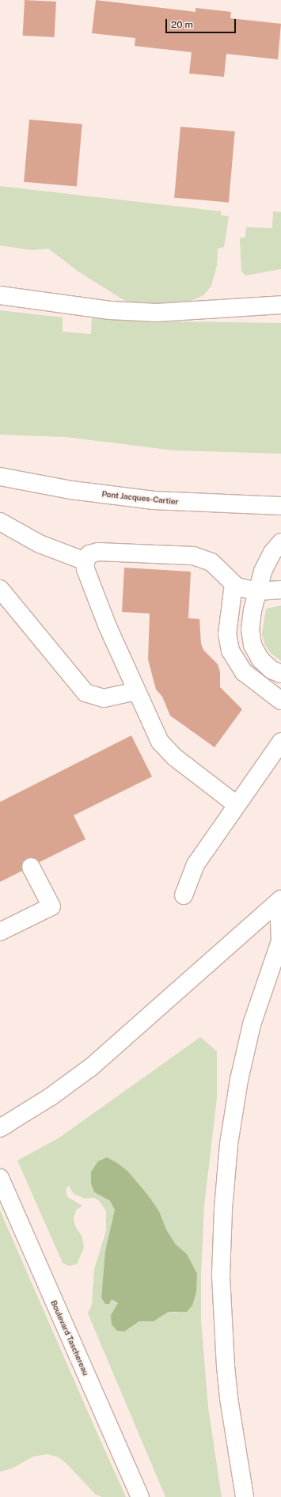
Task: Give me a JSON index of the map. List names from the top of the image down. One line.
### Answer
{"streets":{"main road":["Pont Jacques-Cartier","Boulevard Taschereau"]},"scale_bar":"20 m"}
